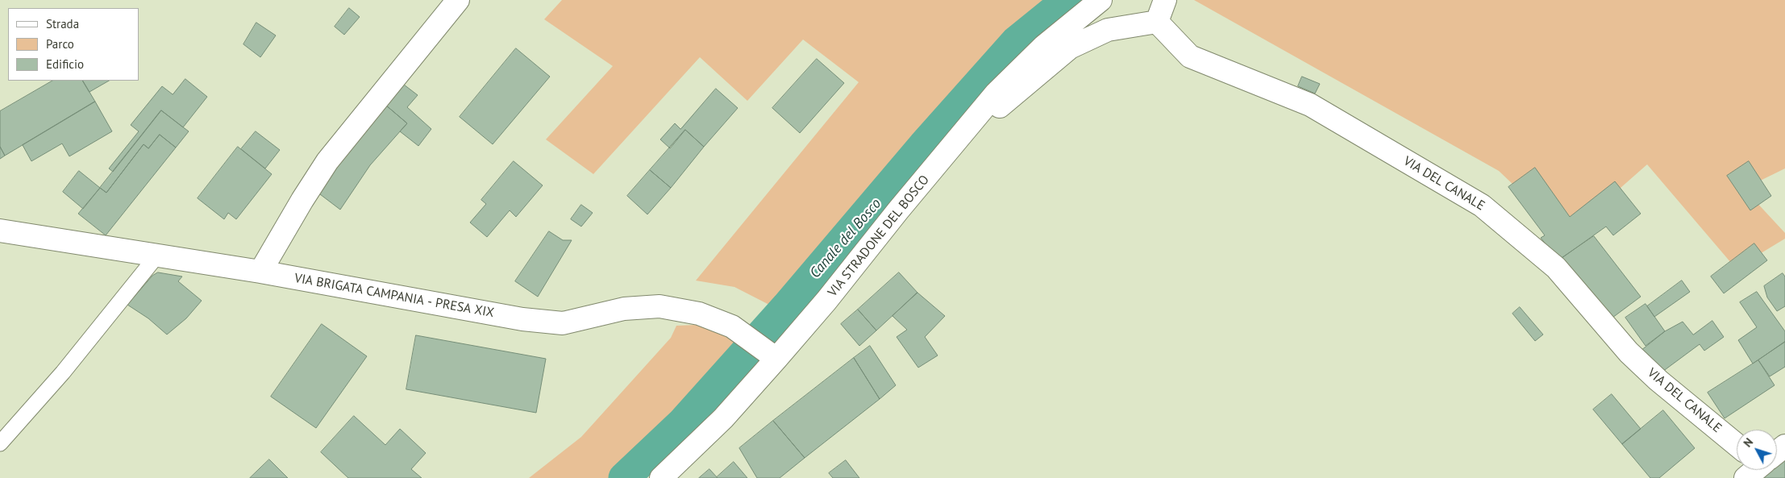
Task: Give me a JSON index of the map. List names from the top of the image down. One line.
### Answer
{"streets":{"street":["VIA DEL CANALE","VIA STRADONE DEL BOSCO","VIA BRIGATA CAMPANIA - PRESA XIX"]},"crossings":[["VIA STRADONE DEL BOSCO","VIA BRIGATA CAMPANIA - PRESA XIX"]],"water":["Canale del Bosco"],"legend":["Strada","Parco","Edificio"],"north":"top left"}
